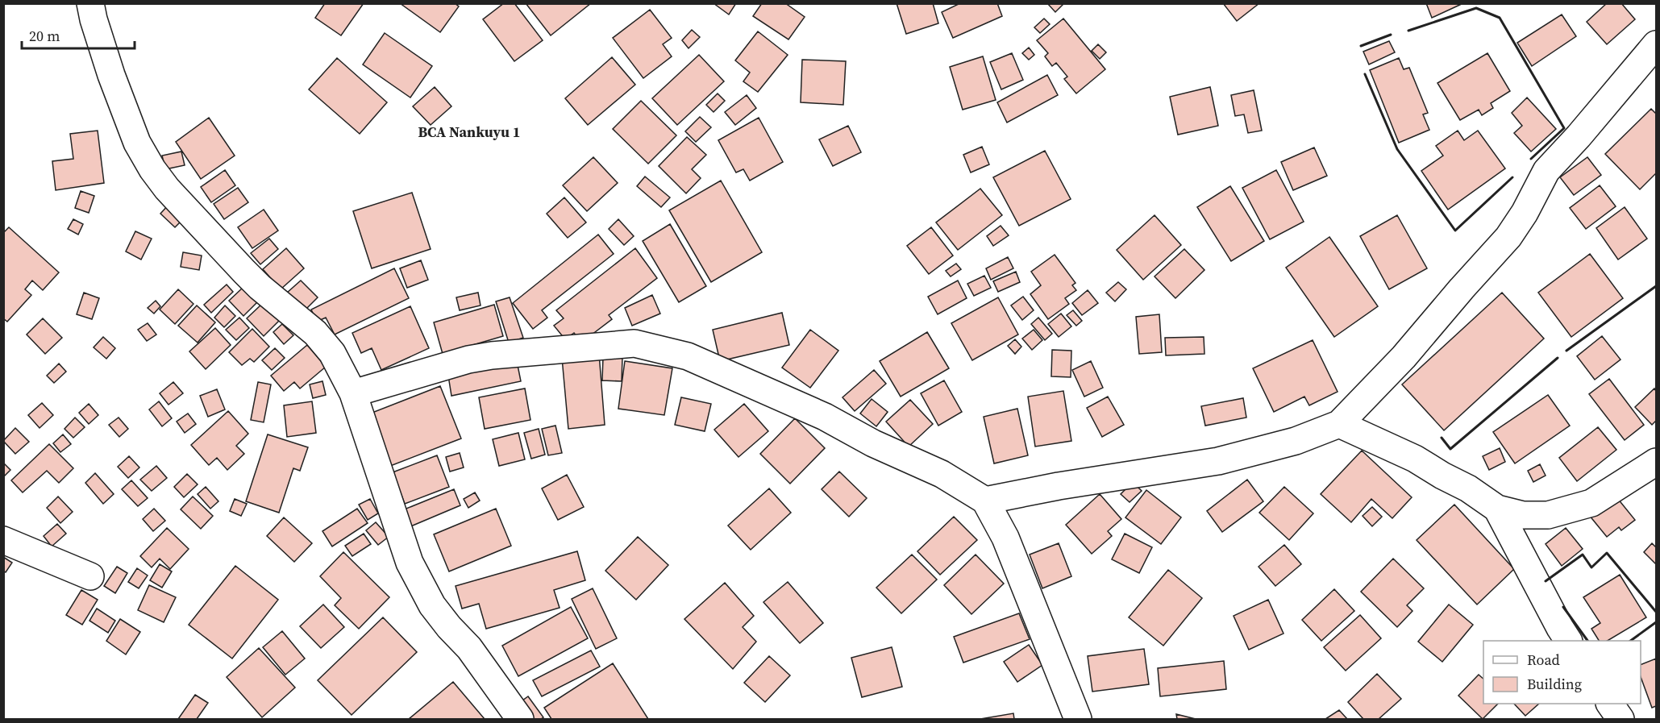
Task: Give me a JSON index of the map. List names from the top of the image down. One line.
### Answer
{"districts":["BCA Nankuyu 1"],"legend":["Road","Building"],"scale_bar":"20 m"}
